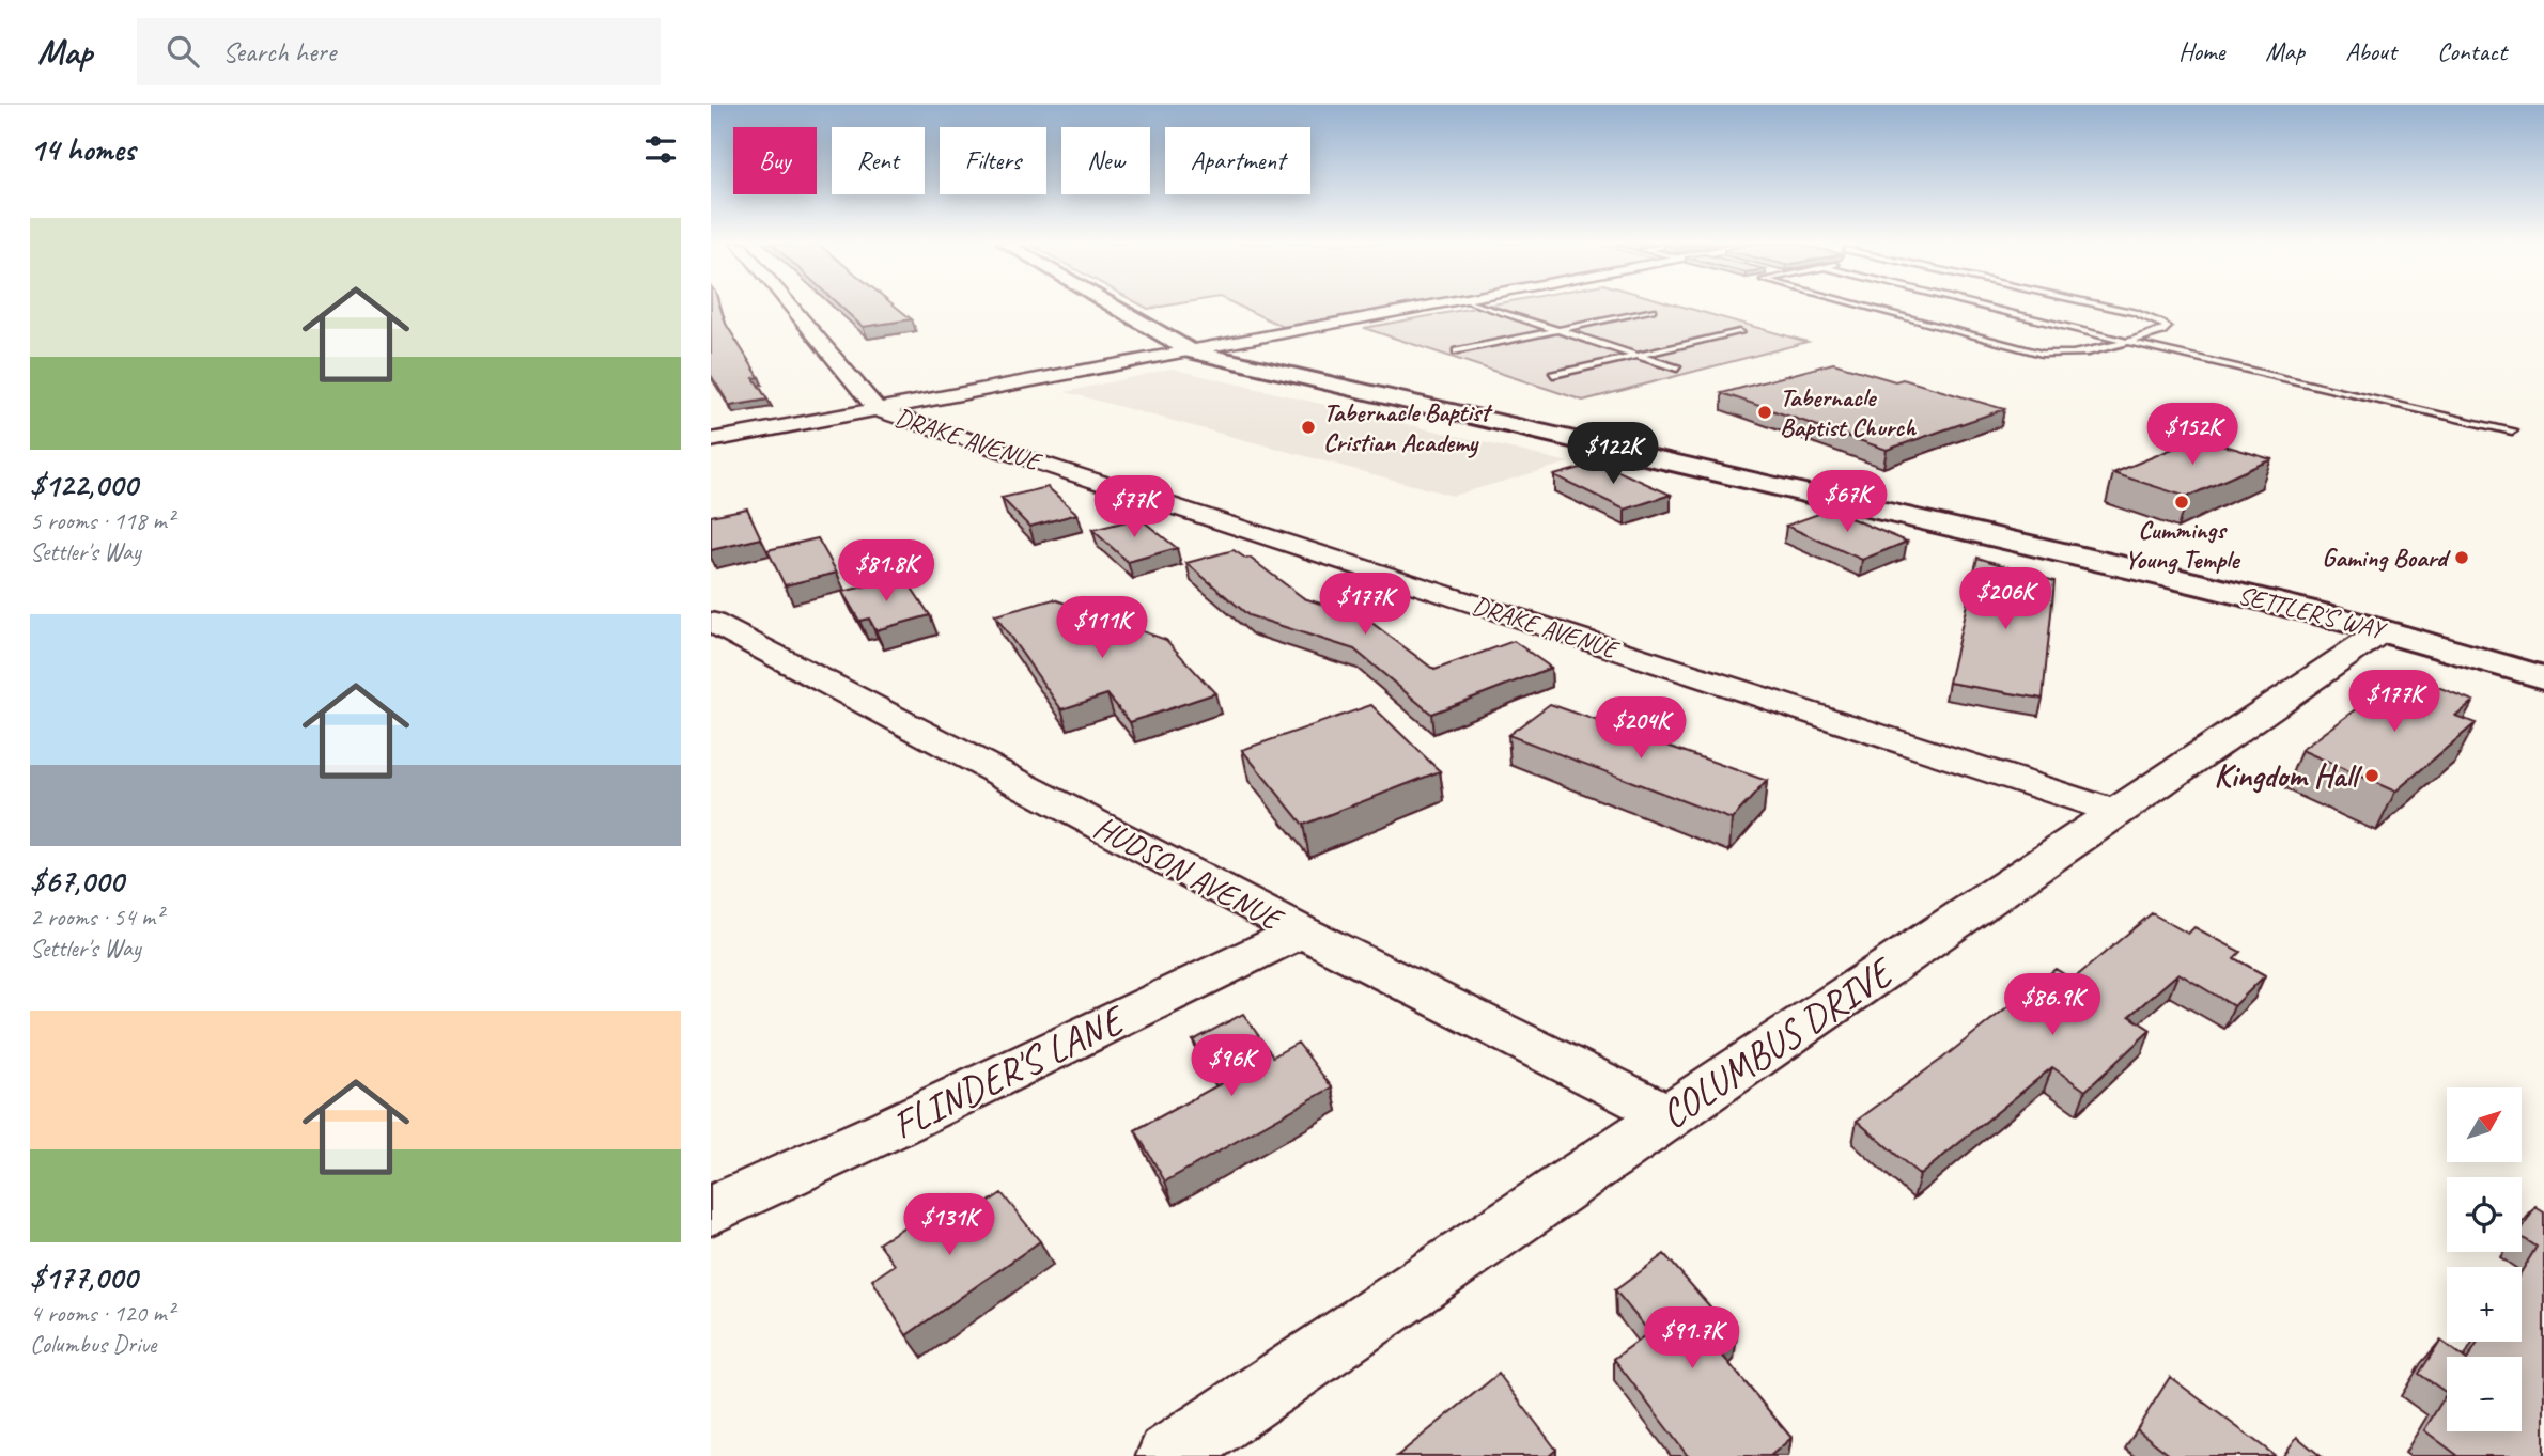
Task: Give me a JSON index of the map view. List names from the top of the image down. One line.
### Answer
{"streets":{"main road":["SETTLER'S WAY"],"street":["DRAKE AVENUE","HUDSON AVENUE","COLUMBUS DRIVE","FLINDER'S LANE"]},"crossings":[["DRAKE AVENUE","COLUMBUS DRIVE"],["SETTLER'S WAY","COLUMBUS DRIVE"],["HUDSON AVENUE","COLUMBUS DRIVE"],["HUDSON AVENUE","FLINDER'S LANE"]],"places":["Tabernacle Baptist Church","Tabernacle Baptist Cristian Academy","Cummings Young Temple","Gaming Board","Kingdom Hall"],"north":"top right","page":{"header":"Map","search":"Search here","nav":["Home","Map","About","Contact"],"heading":"14 homes","chip":["Buy","Rent","Filters","New","Apartment"],"list":[{"name":"$122,000","note":"5 rooms · 118 m² · Settler's Way"},{"name":"$67,000","note":"2 rooms · 54 m² · Settler's Way"},{"name":"$177,000","note":"4 rooms · 120 m² · Columbus Drive"}],"price":["$152K","$122K","$67K","$77K","$81.8K","$206K","$177K","$111K","$177K","$204K","$86.9K","$96K","$131K","$91.7K"],"map_buttons":["+","−"]}}
